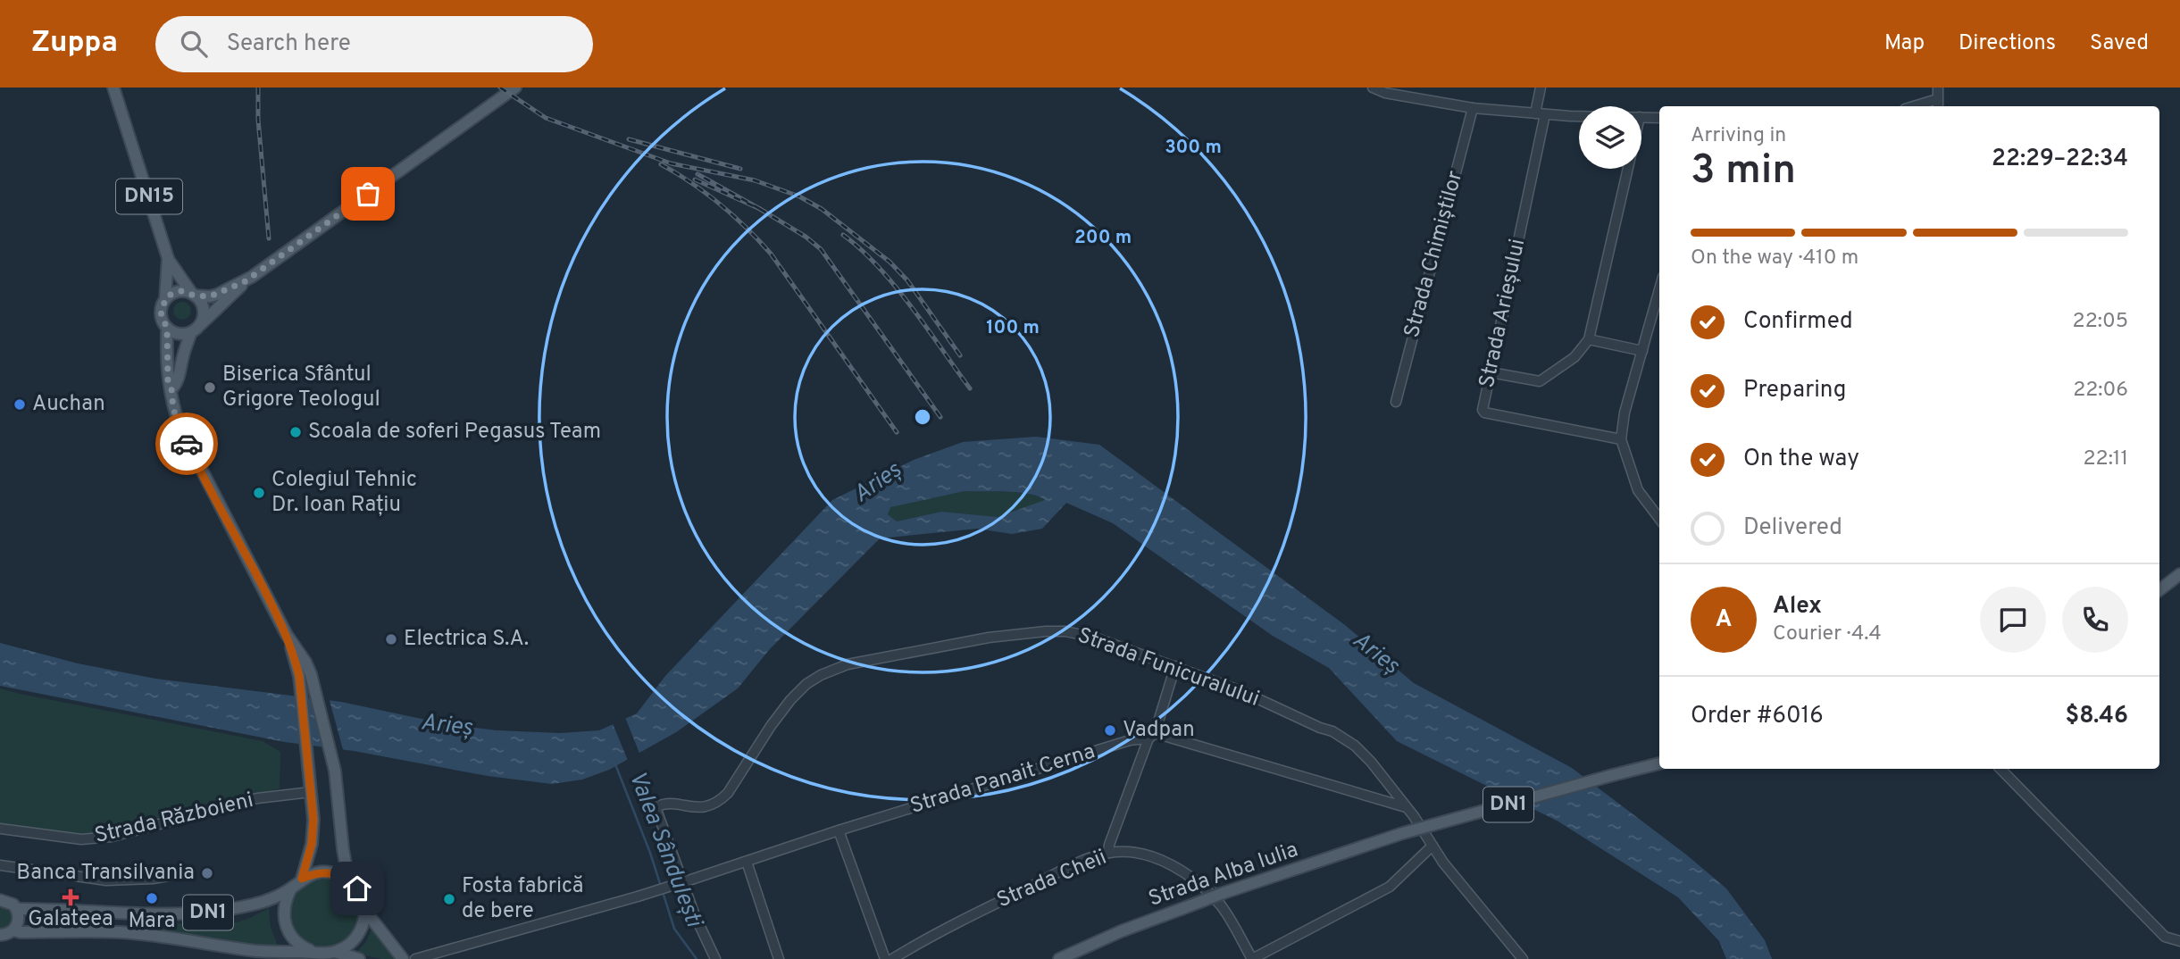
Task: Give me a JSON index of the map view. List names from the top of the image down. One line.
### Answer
{"streets":{"main road":["DN15","DN1","Strada Alba Iulia"],"street":["Strada Chimiștilor","Strada Arieșului","Strada Funicuralului","Strada Panait Cerna","Strada Războieni","Strada Cheii"]},"crossings":[["DN15","DN1"],["DN15","Strada Războieni"],["Strada Funicuralului","Strada Panait Cerna"],["Strada Funicuralului","Strada Cheii"]],"water":["Arieș","Valea Sândulești"],"places":{"other":["Biserica Sfântul Grigore Teologul","Auchan","Scoala de soferi Pegasus Team","Colegiul Tehnic Dr. Ioan Rațiu","Electrica S.A.","Vadpan","Banca Transilvania","Mara","Fosta fabrică de bere"],"health":["Galateea"]},"page":{"header":"Zuppa","search":"Search here","nav":["Map","Directions","Saved"],"heading":["3 min","Arriving in","22:29–22:34"],"panel":["Alex","Courier · 4.4","Order #6016","$8.46"],"bar":"On the way · 410 m","list":[["Confirmed","22:05"],["Preparing","22:06"],["On the way","22:11"],"Delivered"],"round":"A"},"rings":["300 m","200 m","100 m"]}
